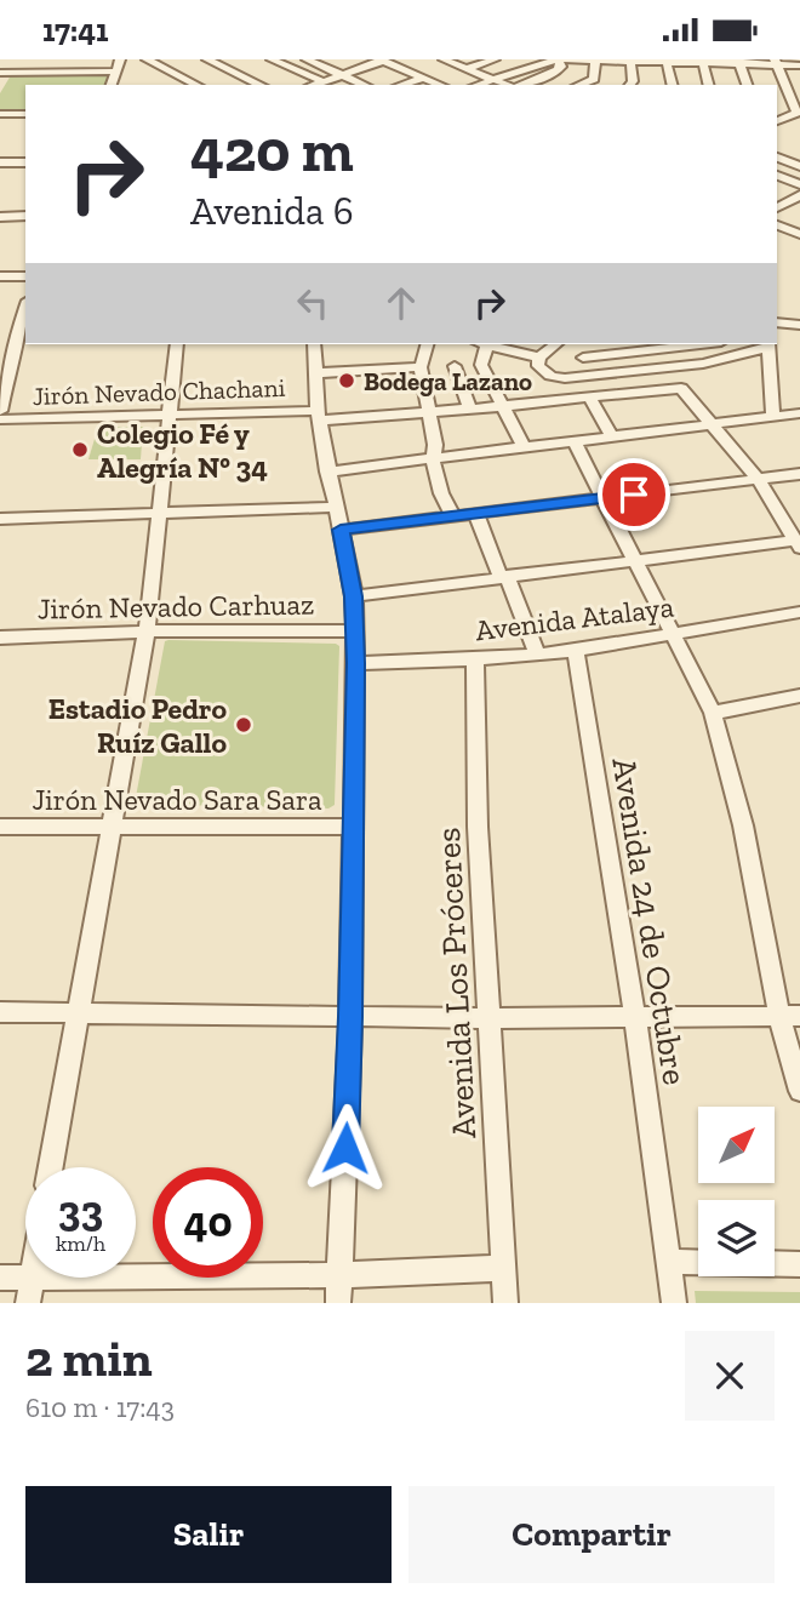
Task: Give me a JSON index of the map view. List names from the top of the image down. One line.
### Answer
{"streets":{"street":["Jirón Nevado Chachani","Jirón Nevado Carhuaz","Avenida Atalaya","Jirón Nevado Sara Sara","Avenida 24 de Octubre","Avenida Los Próceres"]},"crossings":[["Avenida Atalaya","Avenida 24 de Octubre"],["Avenida Atalaya","Avenida Los Próceres"]],"places":["Bodega Lazano","Colegio Fé y Alegría N° 34","Estadio Pedro Ruíz Gallo"],"north":"top right","page":{"status":"17:41","turn":["420 m","Avenida 6"],"speed":"33 km/h","limit":"40","heading":["2 min","610 m · 17:43"],"buttons":["Salir","Compartir"]}}
